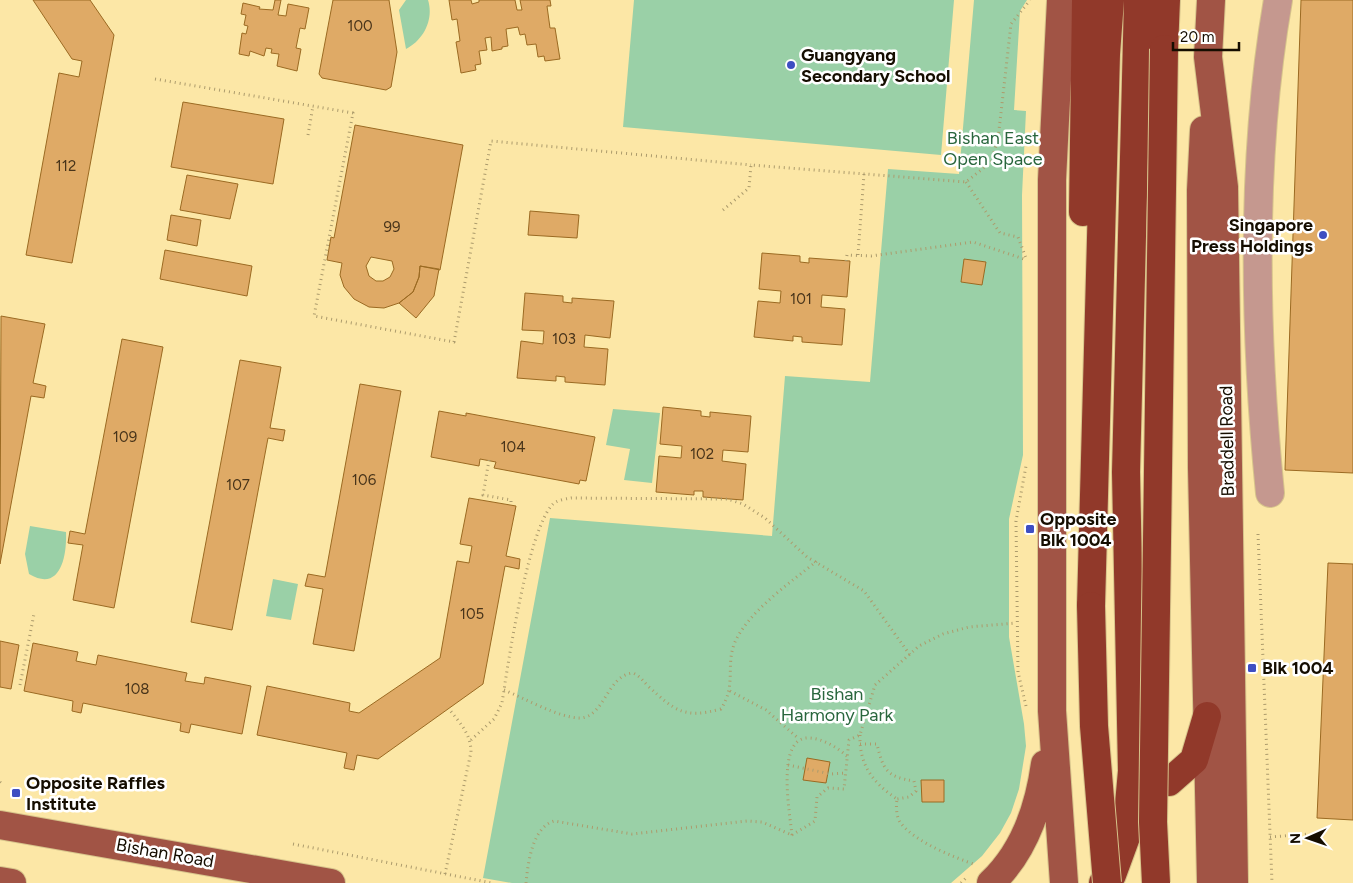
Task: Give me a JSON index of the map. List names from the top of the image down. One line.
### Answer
{"streets":{"main road":["Braddell Road","Bishan Road"]},"parks":["Bishan East Open Space","Bishan Harmony Park"],"places":{"other":["Guangyang Secondary School","Singapore Press Holdings"],"transit":["Opposite Blk 1004","Blk 1004","Opposite Raffles Institute"]},"house_numbers":["100","112","99","101","103","109","104","102","106","107","105","108"],"scale_bar":"20 m","north":"left"}
